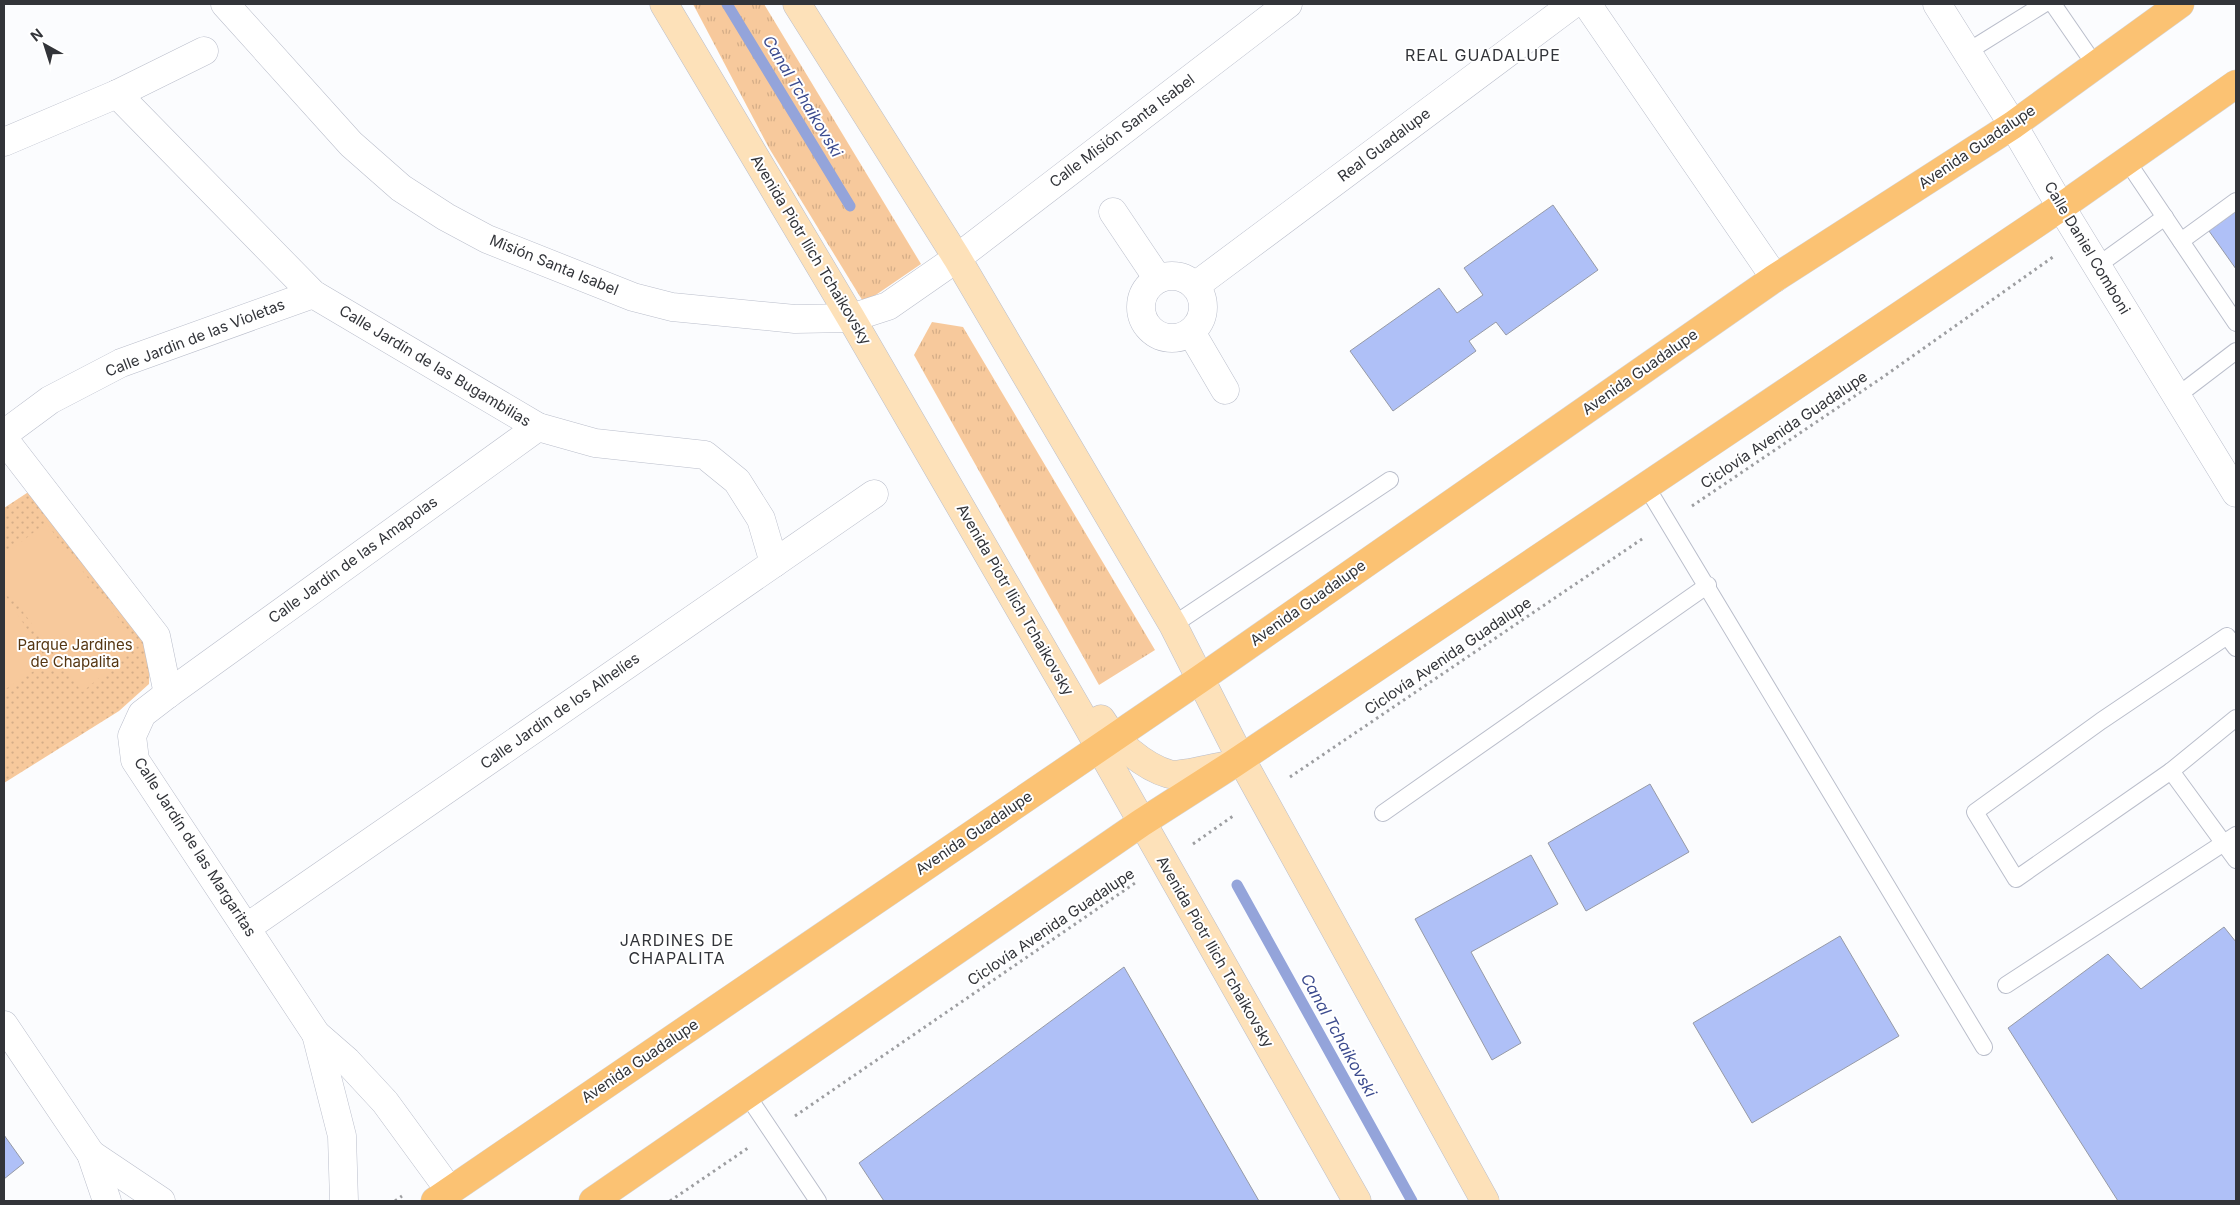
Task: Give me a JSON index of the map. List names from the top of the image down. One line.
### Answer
{"streets":{"main road":["Avenida Guadalupe"],"street":["Calle Misión Santa Isabel","Real Guadalupe","Calle Daniel Comboni","Avenida Piotr Ilich Tchaikovsky","Misión Santa Isabel","Calle Jardin de las Violetas","Calle Jardín de las Bugambilias","Calle Jardín de las Amapolas","Calle Jardín de los Alhelíes","Calle Jardín de las Margaritas"],"path":["Ciclovía Avenida Guadalupe"]},"crossings":[["Calle Misión Santa Isabel","Misión Santa Isabel"],["Avenida Guadalupe","Calle Daniel Comboni"],["Avenida Guadalupe","Avenida Piotr Ilich Tchaikovsky"],["Avenida Guadalupe","Calle Jardín de las Margaritas"],["Avenida Piotr Ilich Tchaikovsky","Misión Santa Isabel"],["Calle Jardin de las Violetas","Calle Jardín de las Bugambilias"],["Calle Jardín de las Bugambilias","Calle Jardín de las Amapolas"],["Calle Jardín de las Bugambilias","Calle Jardín de los Alhelíes"],["Calle Jardín de las Amapolas","Calle Jardín de las Margaritas"],["Calle Jardín de los Alhelíes","Calle Jardín de las Margaritas"]],"districts":["REAL GUADALUPE","JARDINES DE CHAPALITA"],"water":["Canal Tchaikovski"],"parks":["Parque Jardines de Chapalita"],"north":"top left"}
